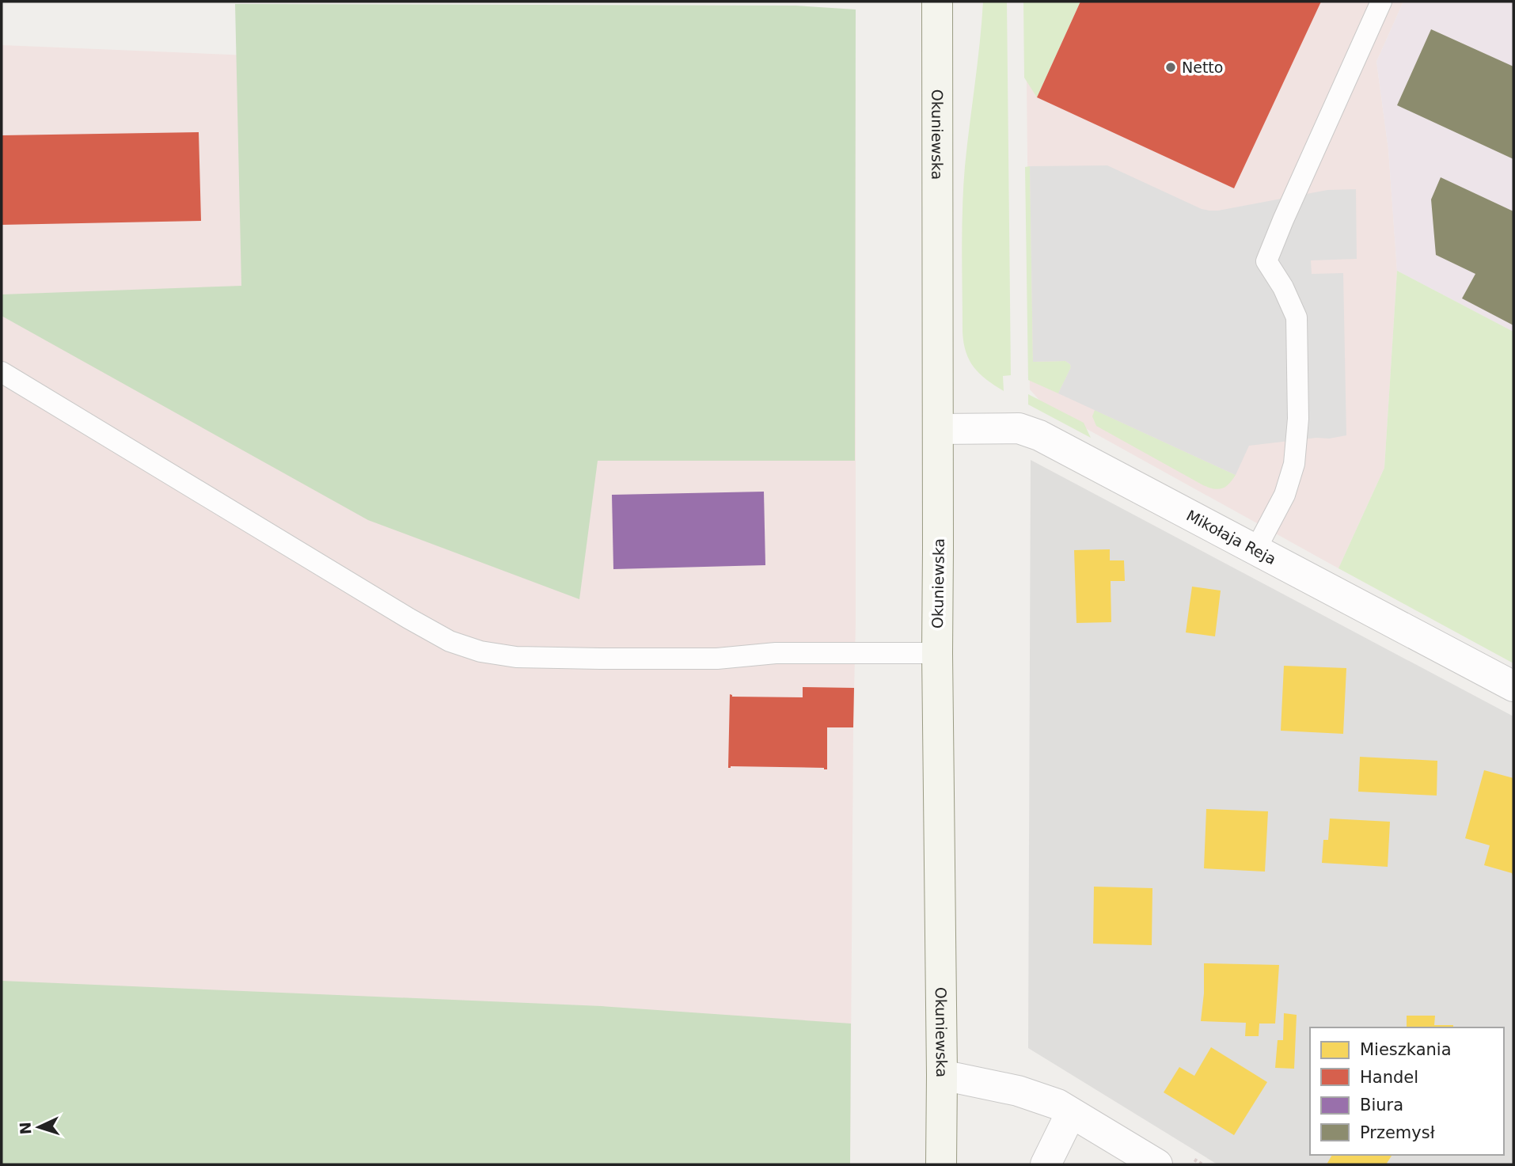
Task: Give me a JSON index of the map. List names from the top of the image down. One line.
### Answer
{"streets":{"main road":["Okuniewska"],"street":["Mikołaja Reja"]},"crossings":[["Okuniewska","Mikołaja Reja"]],"places":["Netto"],"legend":["Mieszkania","Handel","Biura","Przemysł"],"north":"left"}
